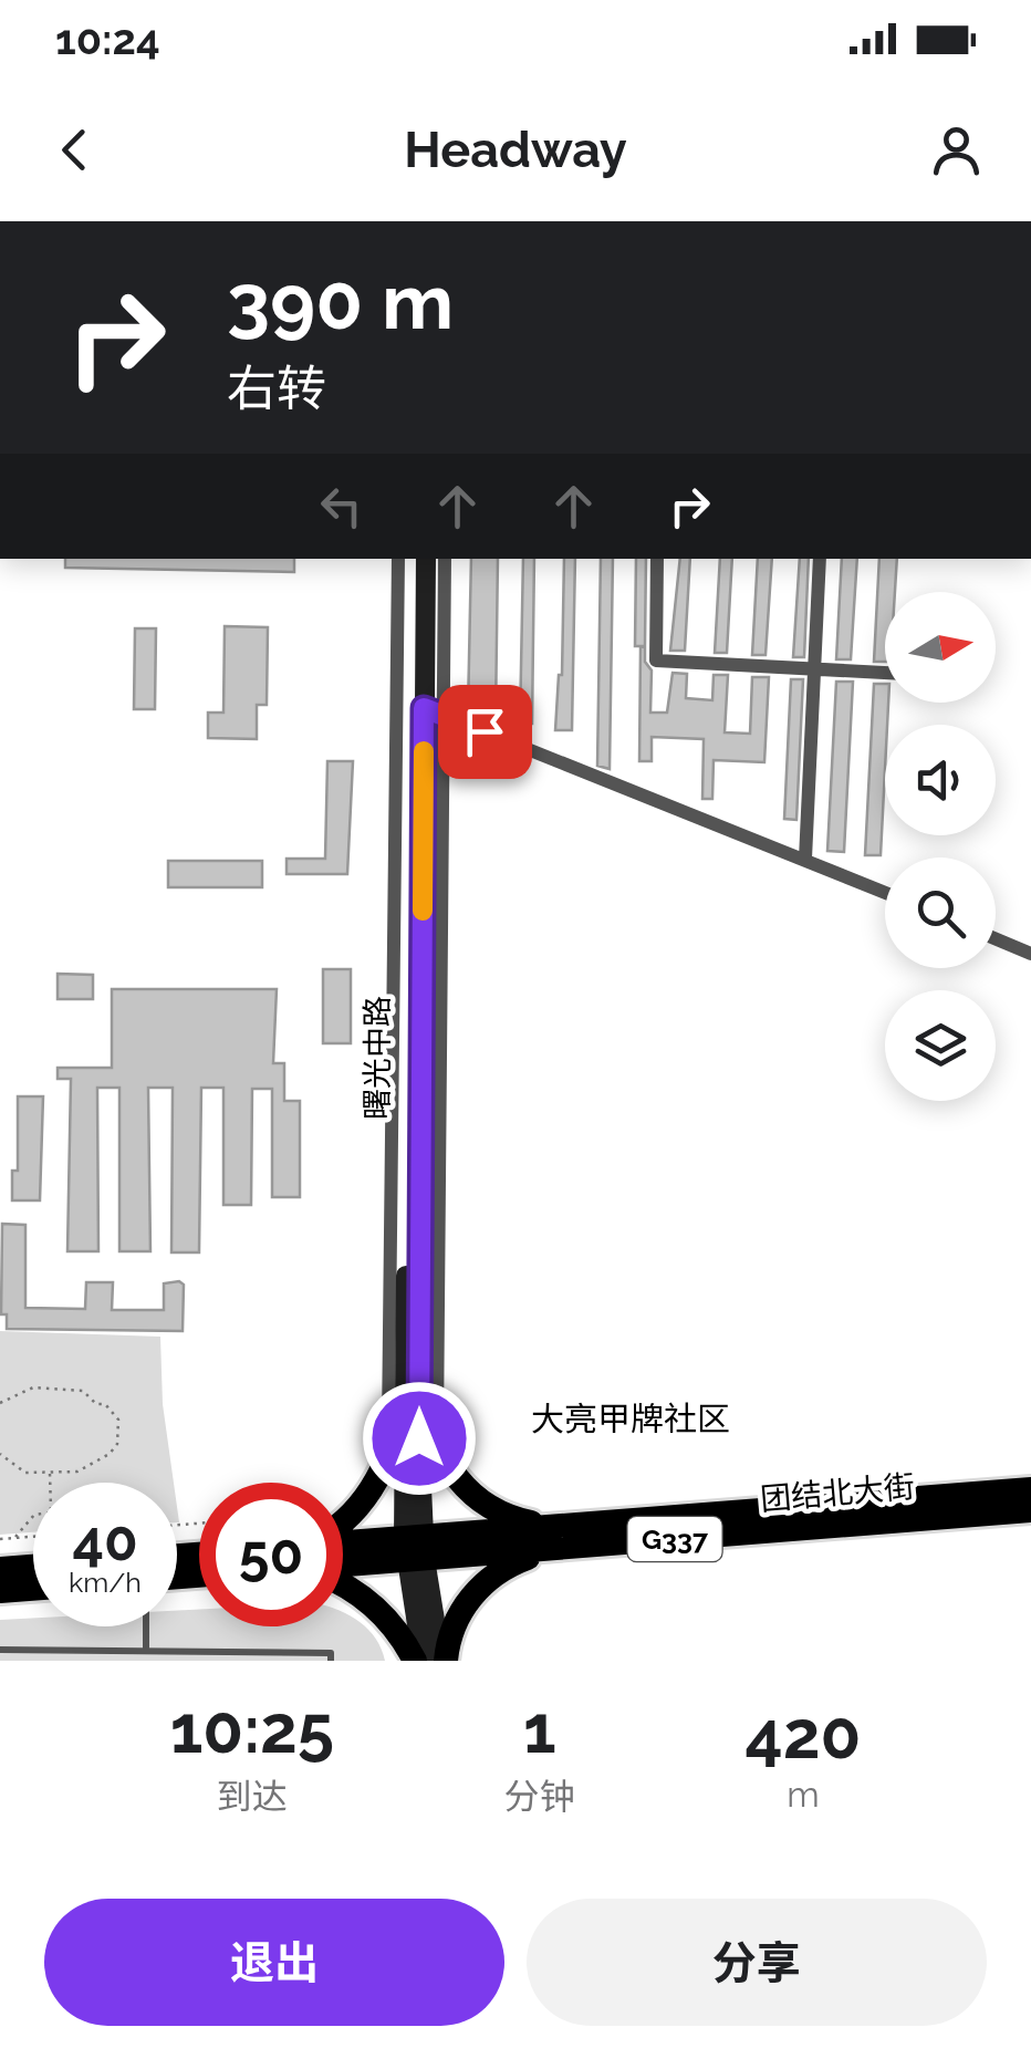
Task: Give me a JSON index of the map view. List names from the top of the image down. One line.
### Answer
{"streets":{"highway":["团结北大街","G337"],"main road":["曙光中路"]},"crossings":[["曙光中路","团结北大街"]],"districts":["大亮甲牌社区"],"north":"right","page":{"status":"10:24","header":"Headway","turn":["390 m","右转"],"speed":"40 km/h","limit":"50","eta":["10:25","到达","1","分钟","420","m"],"buttons":["退出","分享"]}}
